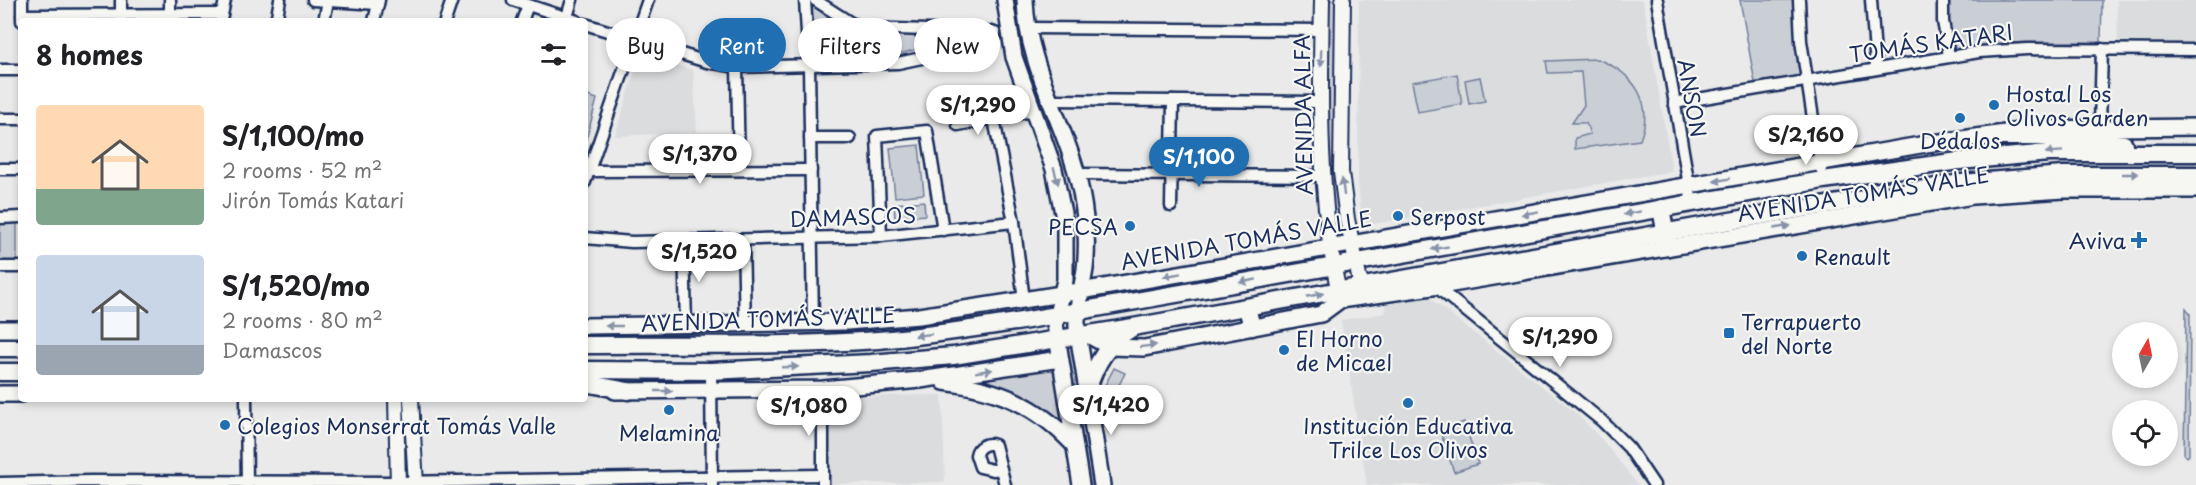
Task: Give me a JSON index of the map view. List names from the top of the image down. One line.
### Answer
{"streets":{"main road":["AVENIDA TOMÁS VALLE"],"street":["TOMÁS KATARI","ANSON","AVENIDA ALFA","DAMASCOS"]},"crossings":[["TOMÁS KATARI","ANSON"],["ANSON","AVENIDA TOMÁS VALLE"],["AVENIDA ALFA","AVENIDA TOMÁS VALLE"]],"places":{"other":["Hostal Los Olivos Garden","Dédalos","Serpost","PECSA","Renault","El Horno de Micael","Institución Educativa Trilce Los Olivos","Melamina","Colegios Monserrat Tomás Valle"],"health":["Aviva"],"transit":["Terrapuerto del Norte"]},"north":"top","page":{"chip":["Buy","Rent","Filters","New"],"heading":"8 homes","price":["S/1,290","S/2,160","S/1,370","S/1,100","S/1,520","S/1,290","S/1,420","S/1,080"],"list":[{"name":"S/1,100/mo","note":"2 rooms · 52 m² · Jirón Tomás Katari"},{"name":"S/1,520/mo","note":"2 rooms · 80 m² · Damascos"}]}}
